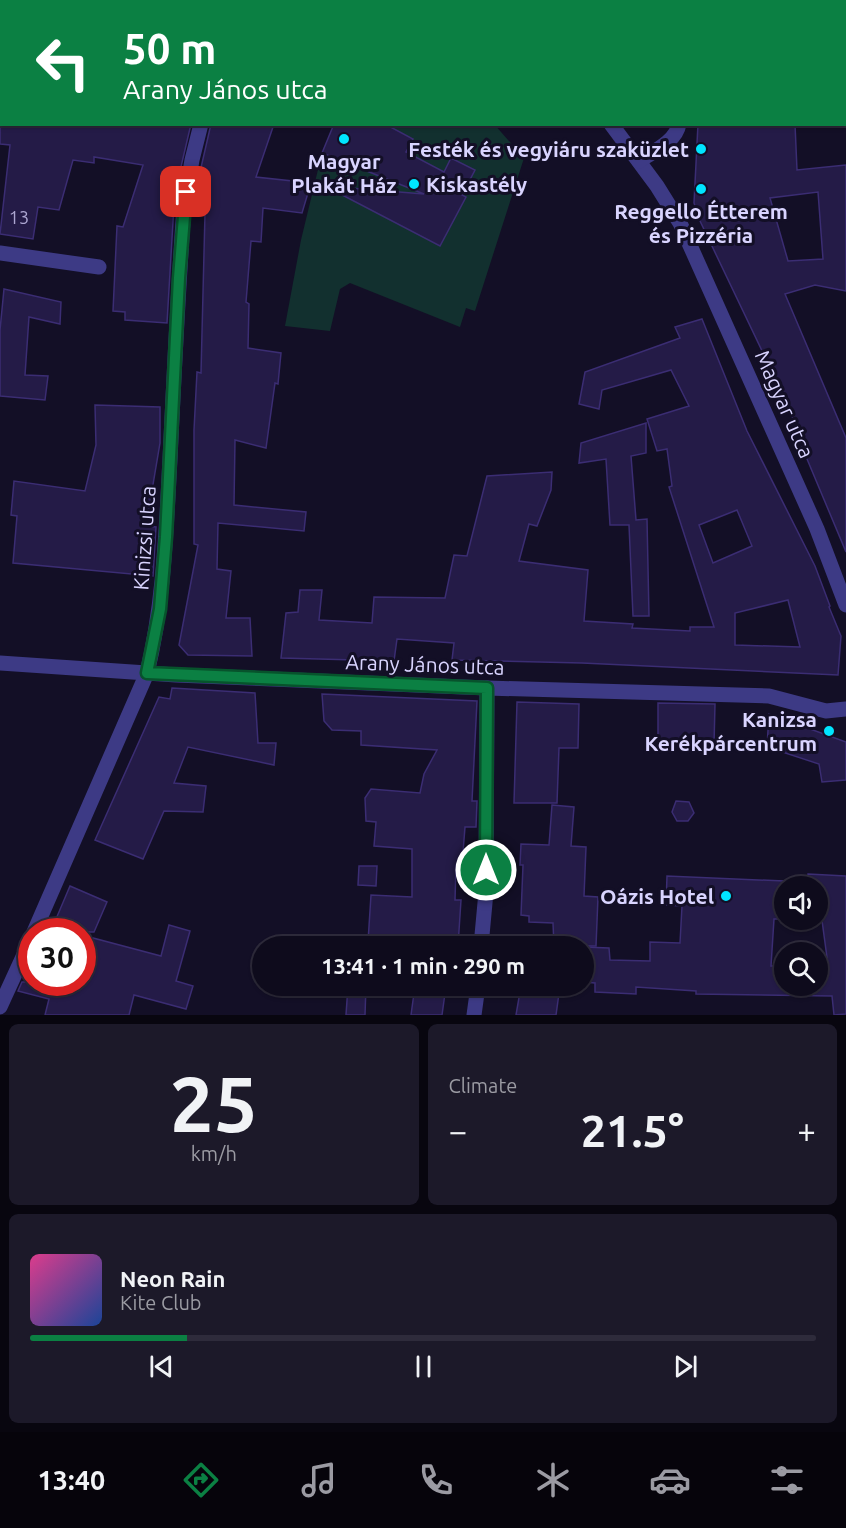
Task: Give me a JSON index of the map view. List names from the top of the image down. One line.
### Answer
{"streets":{"street":["Magyar utca","Kinizsi utca","Arany János utca"]},"crossings":[["Kinizsi utca","Arany János utca"]],"places":["Magyar Plakát Ház","Festék és vegyiáru szaküzlet","Kiskastély","Reggello Étterem és Pizzéria","Kanizsa Kerékpárcentrum","Oázis Hotel"],"house_numbers":["13"],"page":{"turn":["50 m","Arany János utca"],"limit":"30","trip":"13:41 · 1 min · 290 m","tile":[["25","km/h"],"Climate"],"heat":["−","21.5°","+"],"song":["Neon Rain","Kite Club"],"tabs":"13:40"}}
